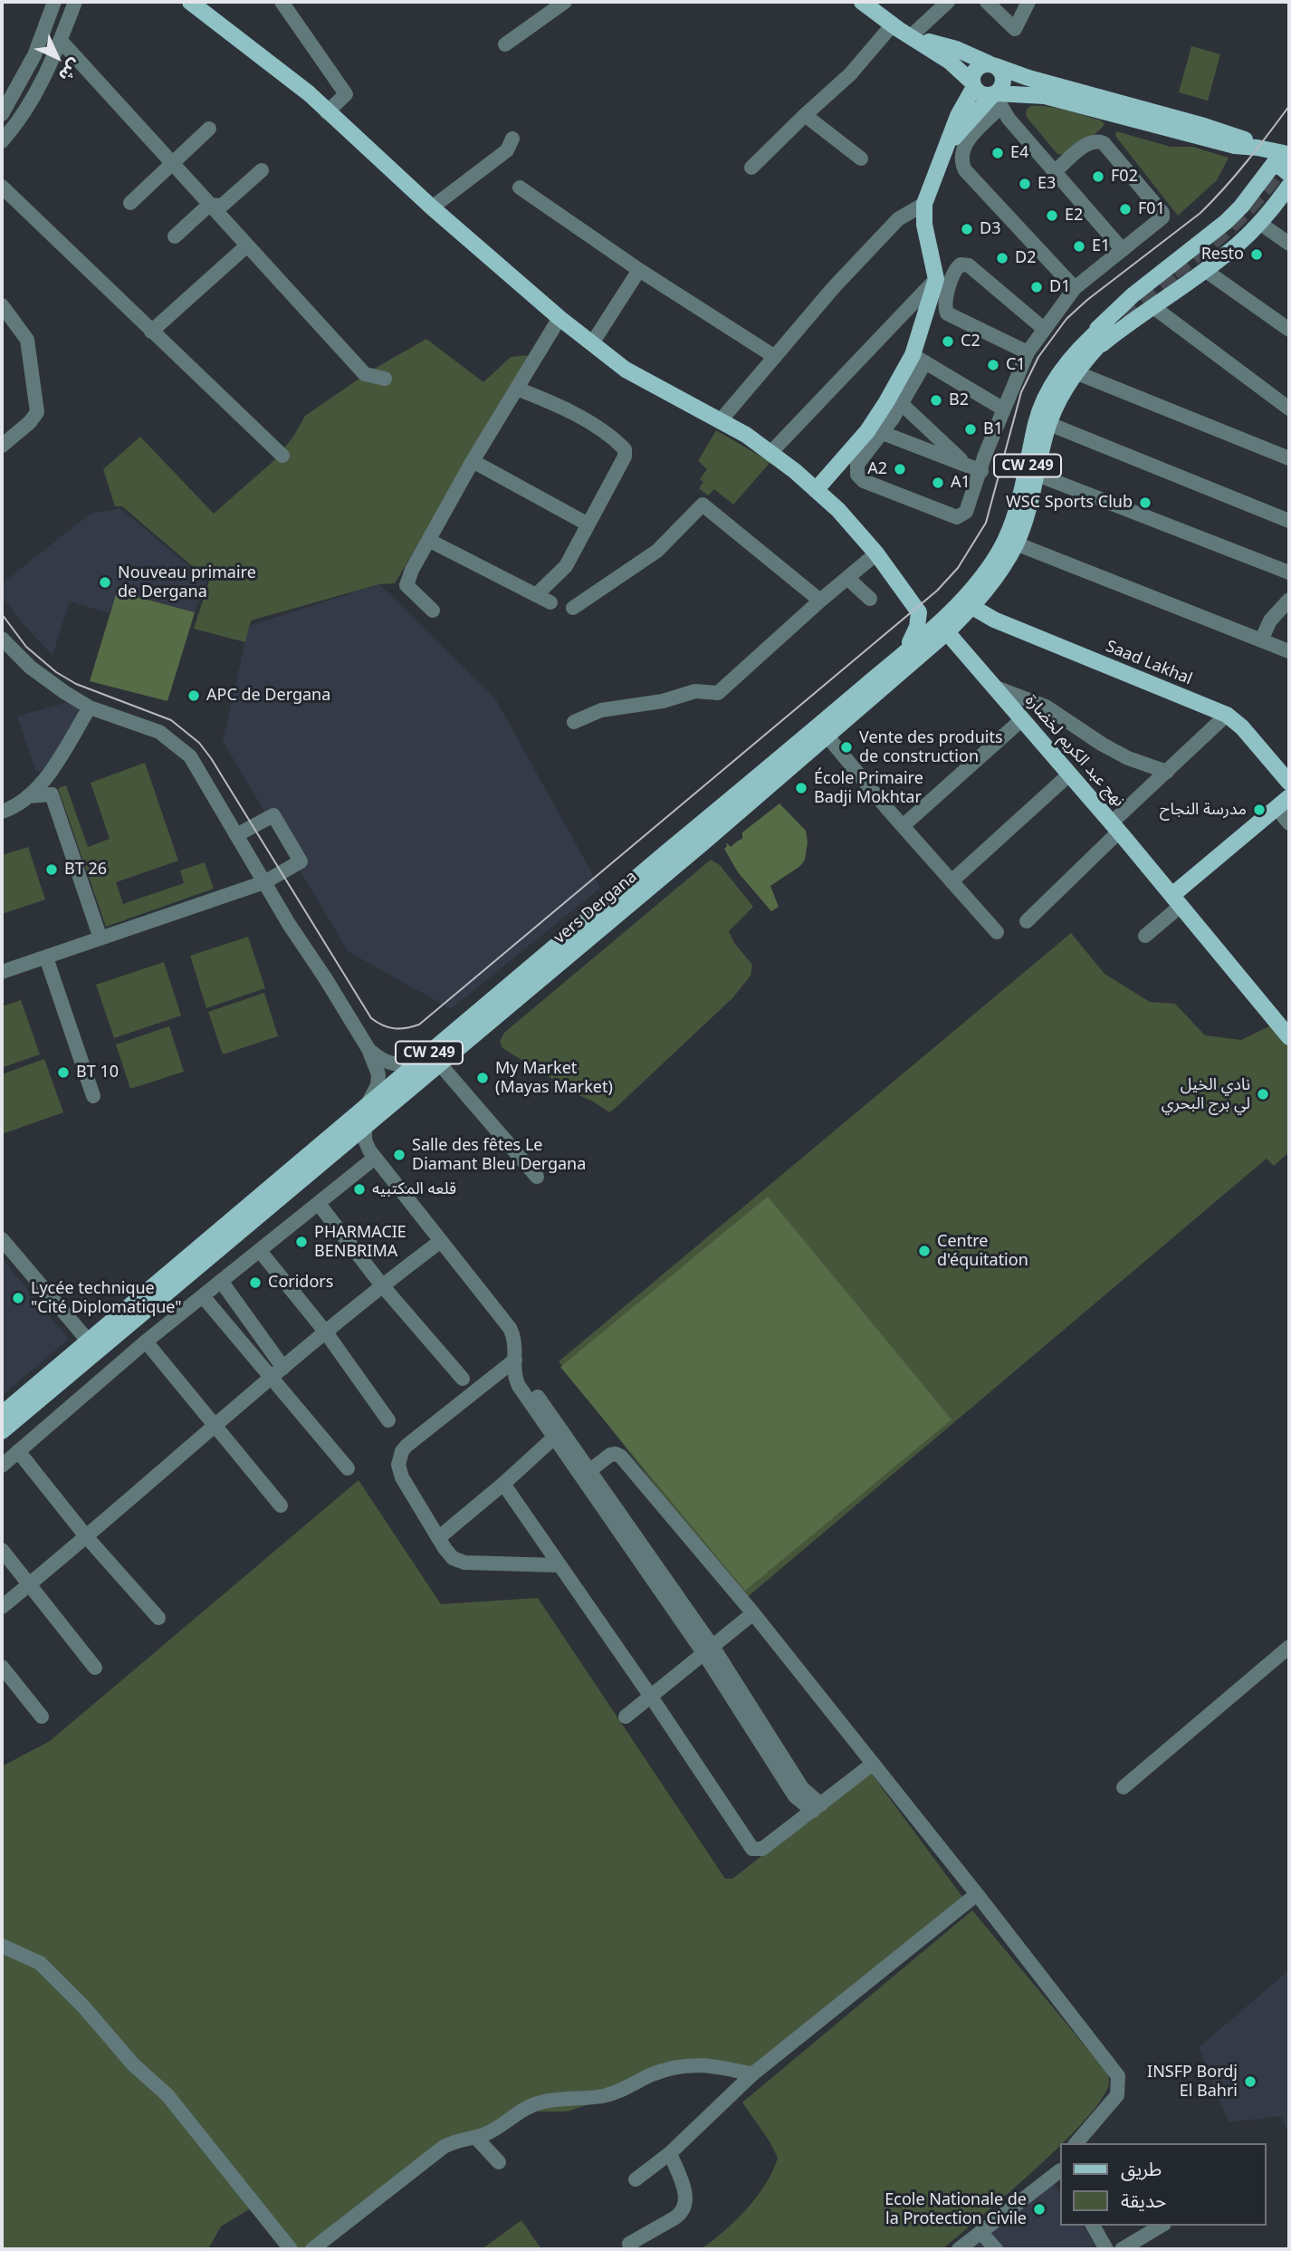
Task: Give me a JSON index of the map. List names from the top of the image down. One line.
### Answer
{"streets":{"main road":["CW 249","Saad Lakhal","نهج عبد الكريم لخضارة","vers Dergana"]},"crossings":[["CW 249","vers Dergana"],["Saad Lakhal","vers Dergana"],["نهج عبد الكريم لخضارة","vers Dergana"]],"places":["E4","F02","E3","F01","E2","D3","E1","Resto","D2","D1","C2","C1","B2","B1","A2","A1","WSC Sports Club","Nouveau primaire de Dergana","APC de Dergana","Vente des produits de construction","École Primaire Badji Mokhtar","مدرسة النجاح","BT 26","BT 10","My Market (Mayas Market)","نادي الخيل لي برج البحري","Salle des fêtes Le Diamant Bleu Dergana","قلعه المكتبيه","PHARMACIE BENBRIMA","Centre d'équitation","Coridors","Lycée technique \"Cité Diplomatique\"","INSFP Bordj El Bahri","Ecole Nationale de la Protection Civile"],"legend":["طريق","حديقة"],"north":"bottom right"}
